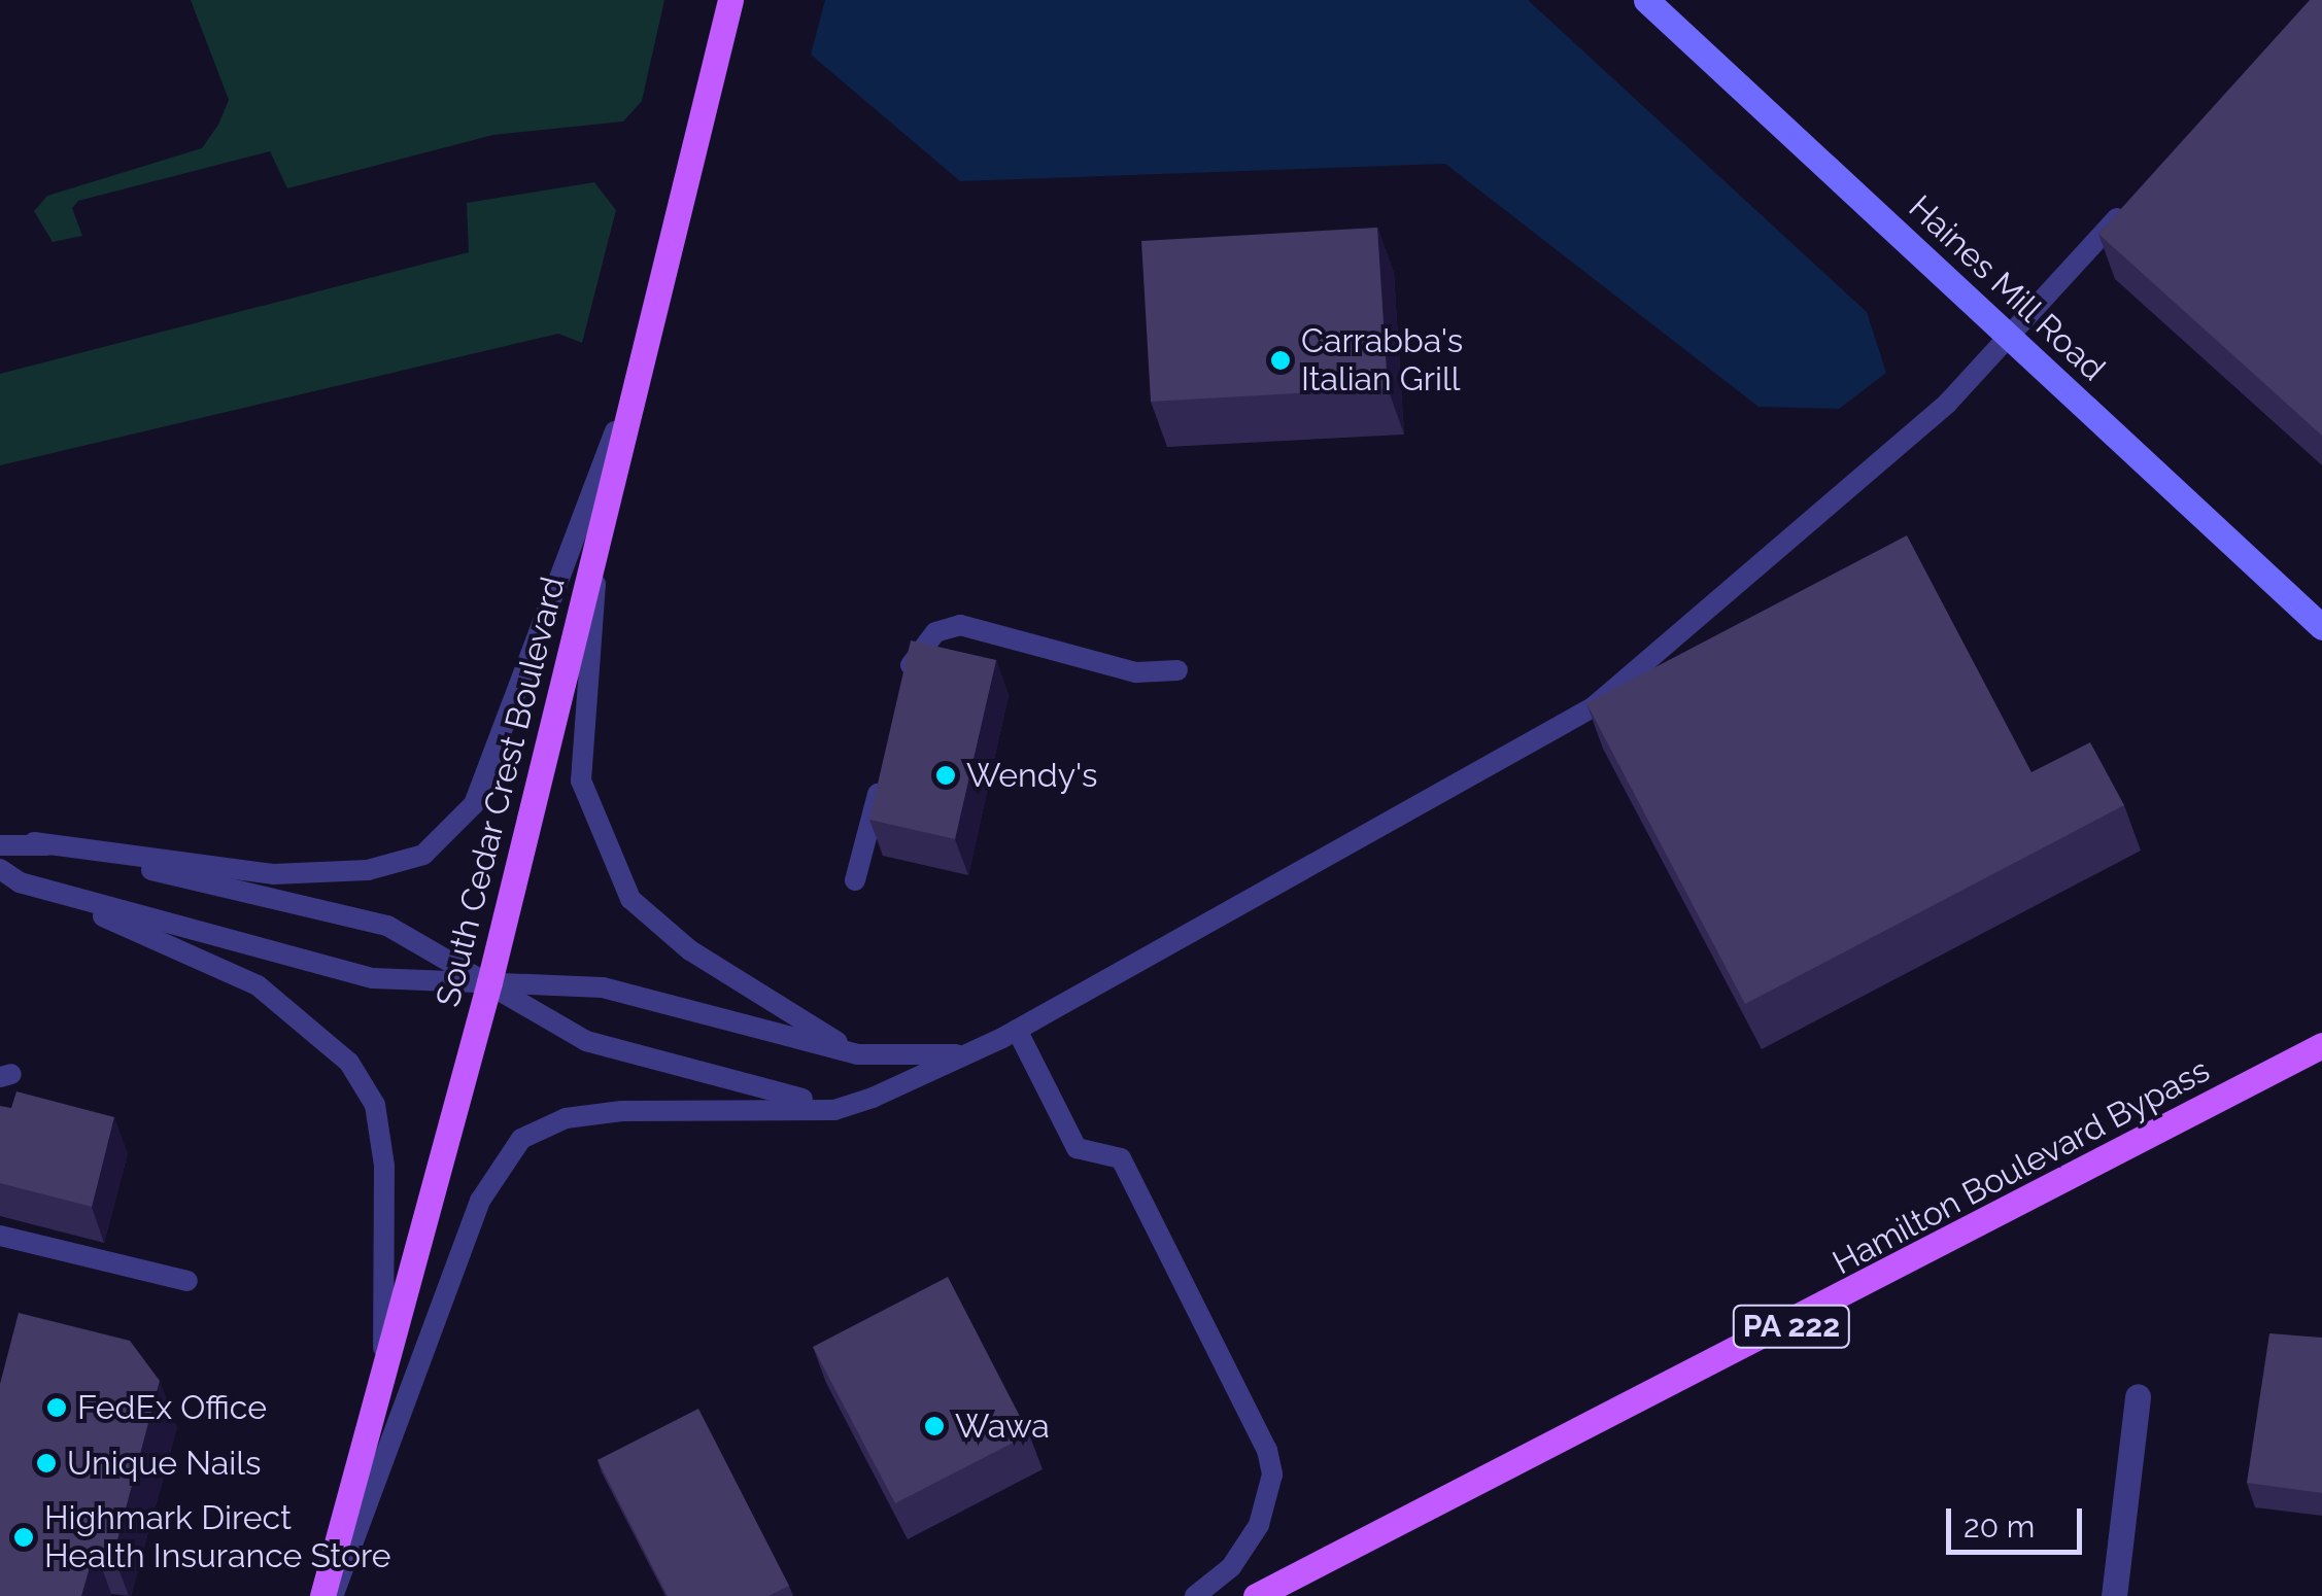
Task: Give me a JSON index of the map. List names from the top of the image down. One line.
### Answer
{"streets":{"main road":["South Cedar Crest Boulevard","Hamilton Boulevard Bypass","PA 222"],"street":["Haines Mill Road"]},"places":["Carrabba's Italian Grill","Wendy's","FedEx Office","Wawa","Unique Nails","Highmark Direct Health Insurance Store"],"scale_bar":"20 m"}
